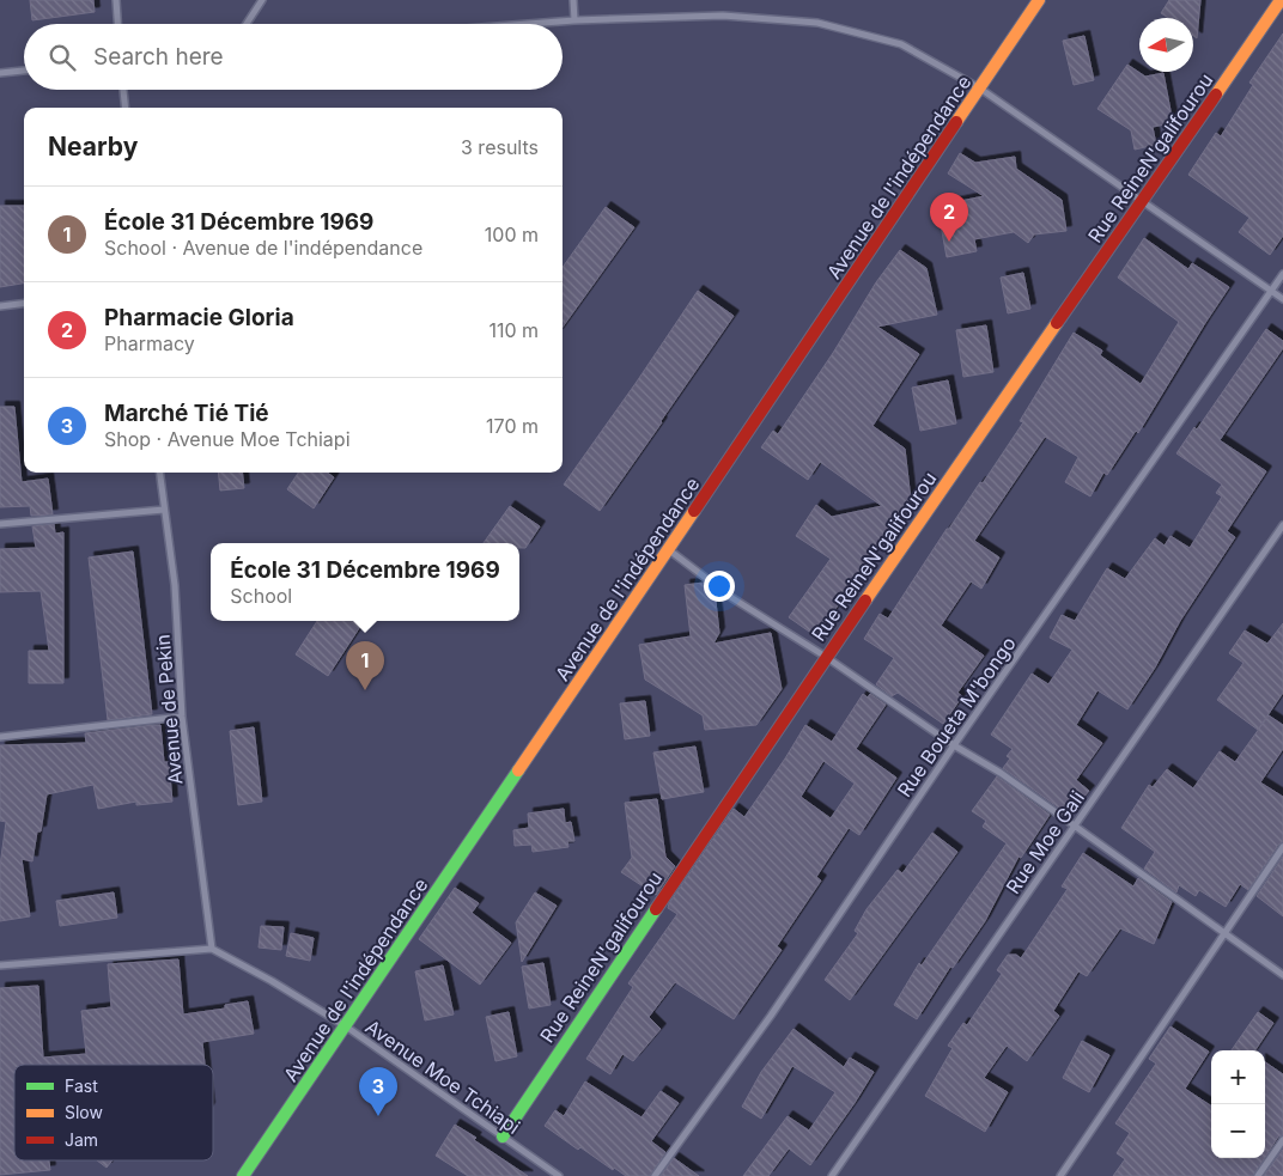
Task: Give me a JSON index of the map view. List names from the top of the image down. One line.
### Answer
{"streets":{"street":["Rue ReineN'galifourou","Avenue de l'indépendance","Avenue de Pekin","Rue Boueta M'bongo","Rue Moe Gali","Avenue Moe Tchiapi"]},"crossings":[["Rue ReineN'galifourou","Avenue Moe Tchiapi"],["Avenue de l'indépendance","Avenue Moe Tchiapi"],["Avenue de Pekin","Avenue Moe Tchiapi"]],"legend":["Fast","Slow","Jam"],"north":"left","page":{"search":"Search here","heading":["Nearby","3 results"],"list":[{"mark":"1","name":"École 31 Décembre 1969","note":"School · Avenue de l'indépendance","value":"100 m"},{"mark":"2","name":"Pharmacie Gloria","note":"Pharmacy","value":"110 m"},{"mark":"3","name":"Marché Tié Tié","note":"Shop · Avenue Moe Tchiapi","value":"170 m"}],"pins":["2","1","3"],"popup":["École 31 Décembre 1969","School"],"map_buttons":["+","−"]}}
